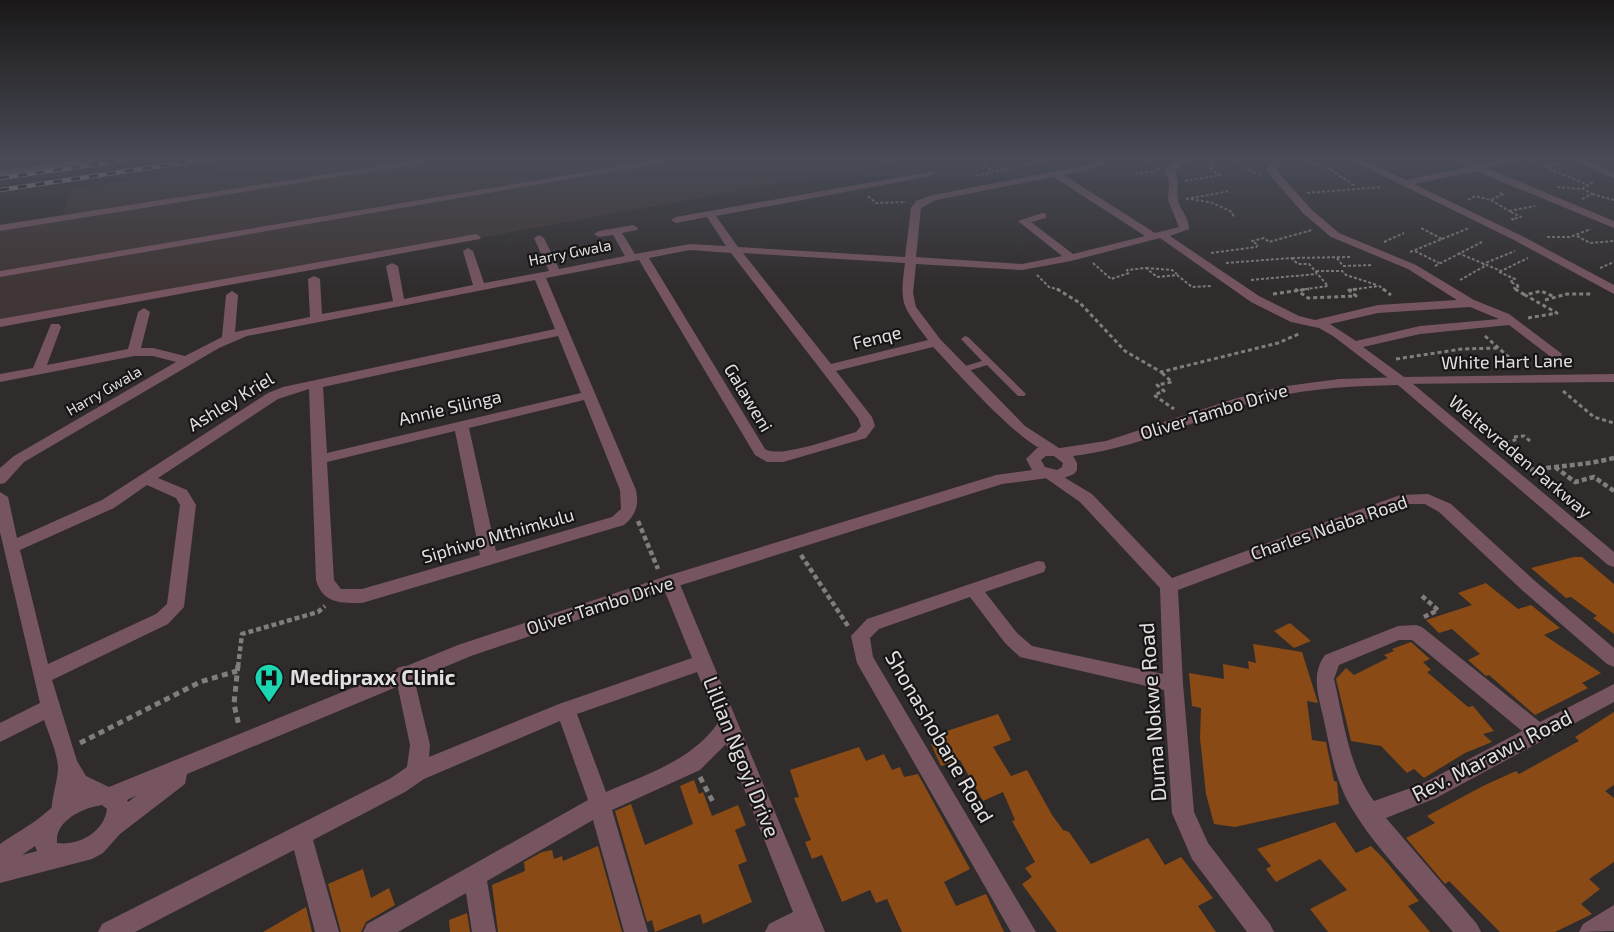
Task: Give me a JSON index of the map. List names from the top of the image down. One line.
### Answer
{"streets":{"street":["Harry Gwala","Fenqe","White Hart Lane","Galaweni","Ashley Kriel","Annie Silinga","Oliver Tambo Drive","Weltevreden Parkway","Charles Ndaba Road","Siphiwo Mthimkulu","Duma Nokwe Road","Shonashobane Road","Rev. Marawu Road","Lillian Ngoyi Drive"]},"crossings":[["Harry Gwala","Galaweni"],["Harry Gwala","Weltevreden Parkway"],["Fenqe","Galaweni"],["White Hart Lane","Oliver Tambo Drive"],["White Hart Lane","Weltevreden Parkway"],["Oliver Tambo Drive","Weltevreden Parkway"],["Oliver Tambo Drive","Lillian Ngoyi Drive"],["Charles Ndaba Road","Duma Nokwe Road"]],"places":{"hospital":["Medipraxx Clinic"]}}
